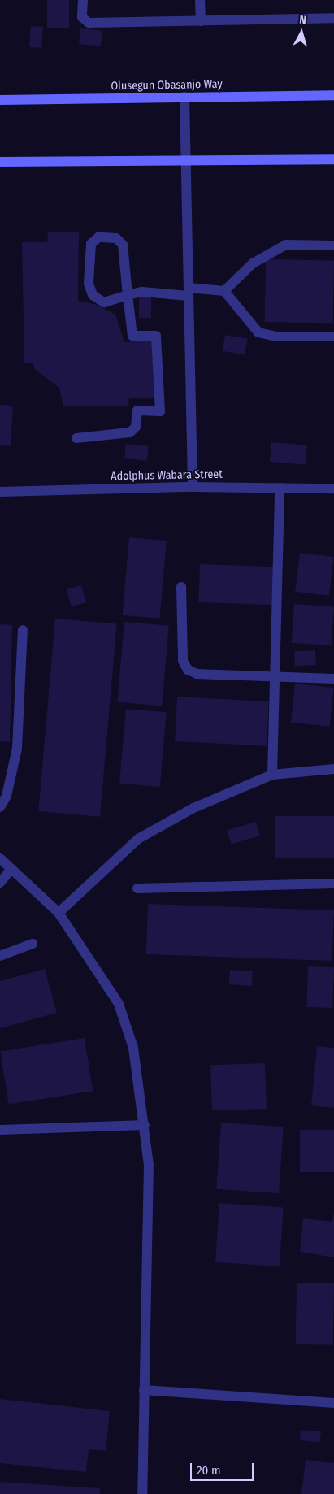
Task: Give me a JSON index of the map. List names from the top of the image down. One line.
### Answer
{"streets":{"main road":["Olusegun Obasanjo Way"],"street":["Adolphus Wabara Street"]},"scale_bar":"20 m","north":"top"}
